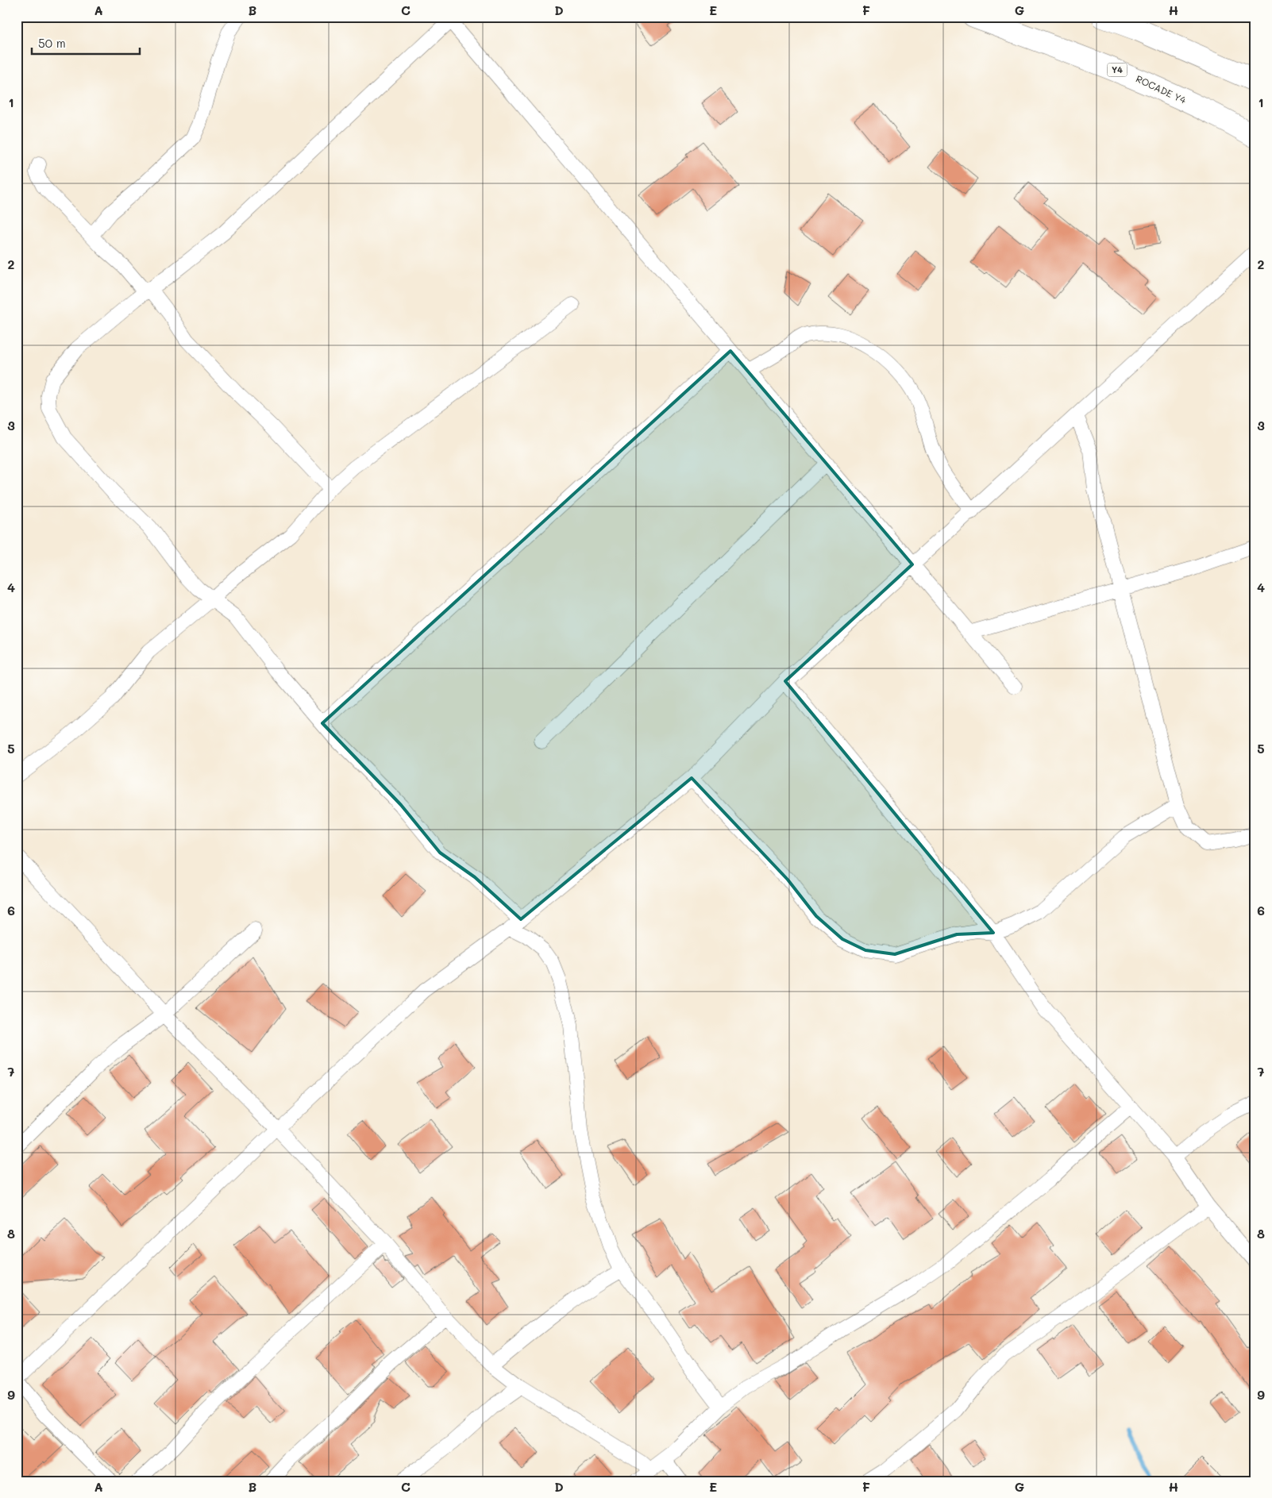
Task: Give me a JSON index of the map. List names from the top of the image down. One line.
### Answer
{"streets":{"highway":["Y4","ROCADE Y4"]},"scale_bar":"50 m","grid":{"columns":["A","B","C","D","E","F","G","H"],"rows":["1","2","3","4","5","6","7","8","9"]}}
